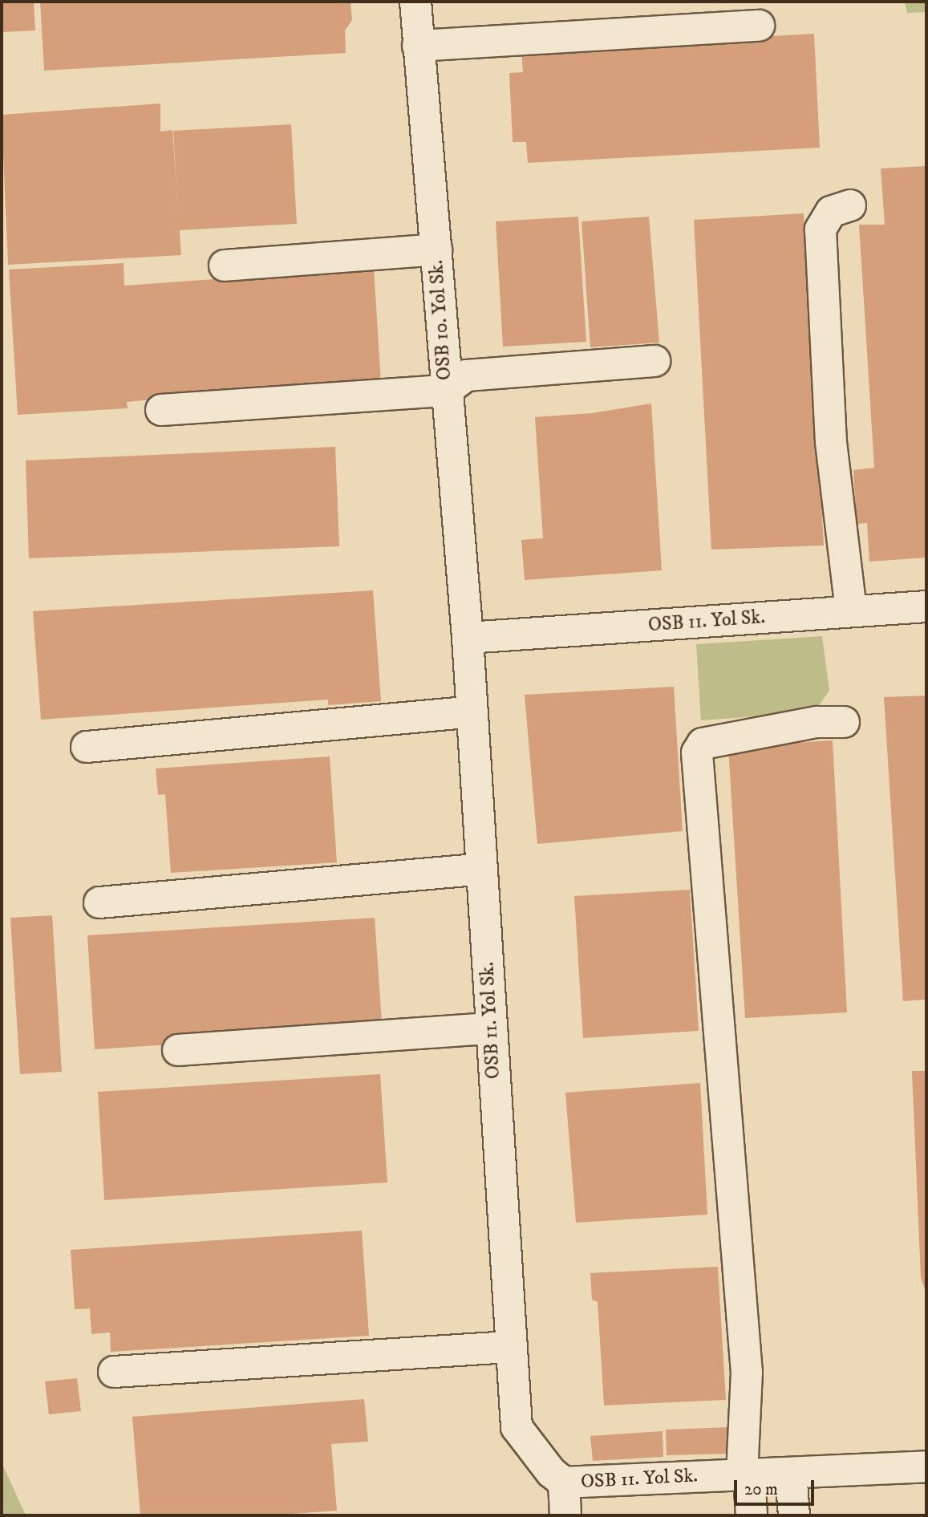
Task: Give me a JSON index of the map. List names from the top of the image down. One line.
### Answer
{"streets":{"street":["OSB 10. Yol Sk.","OSB 11. Yol Sk."]},"crossings":[["OSB 10. Yol Sk.","OSB 11. Yol Sk."]],"scale_bar":"20 m"}
